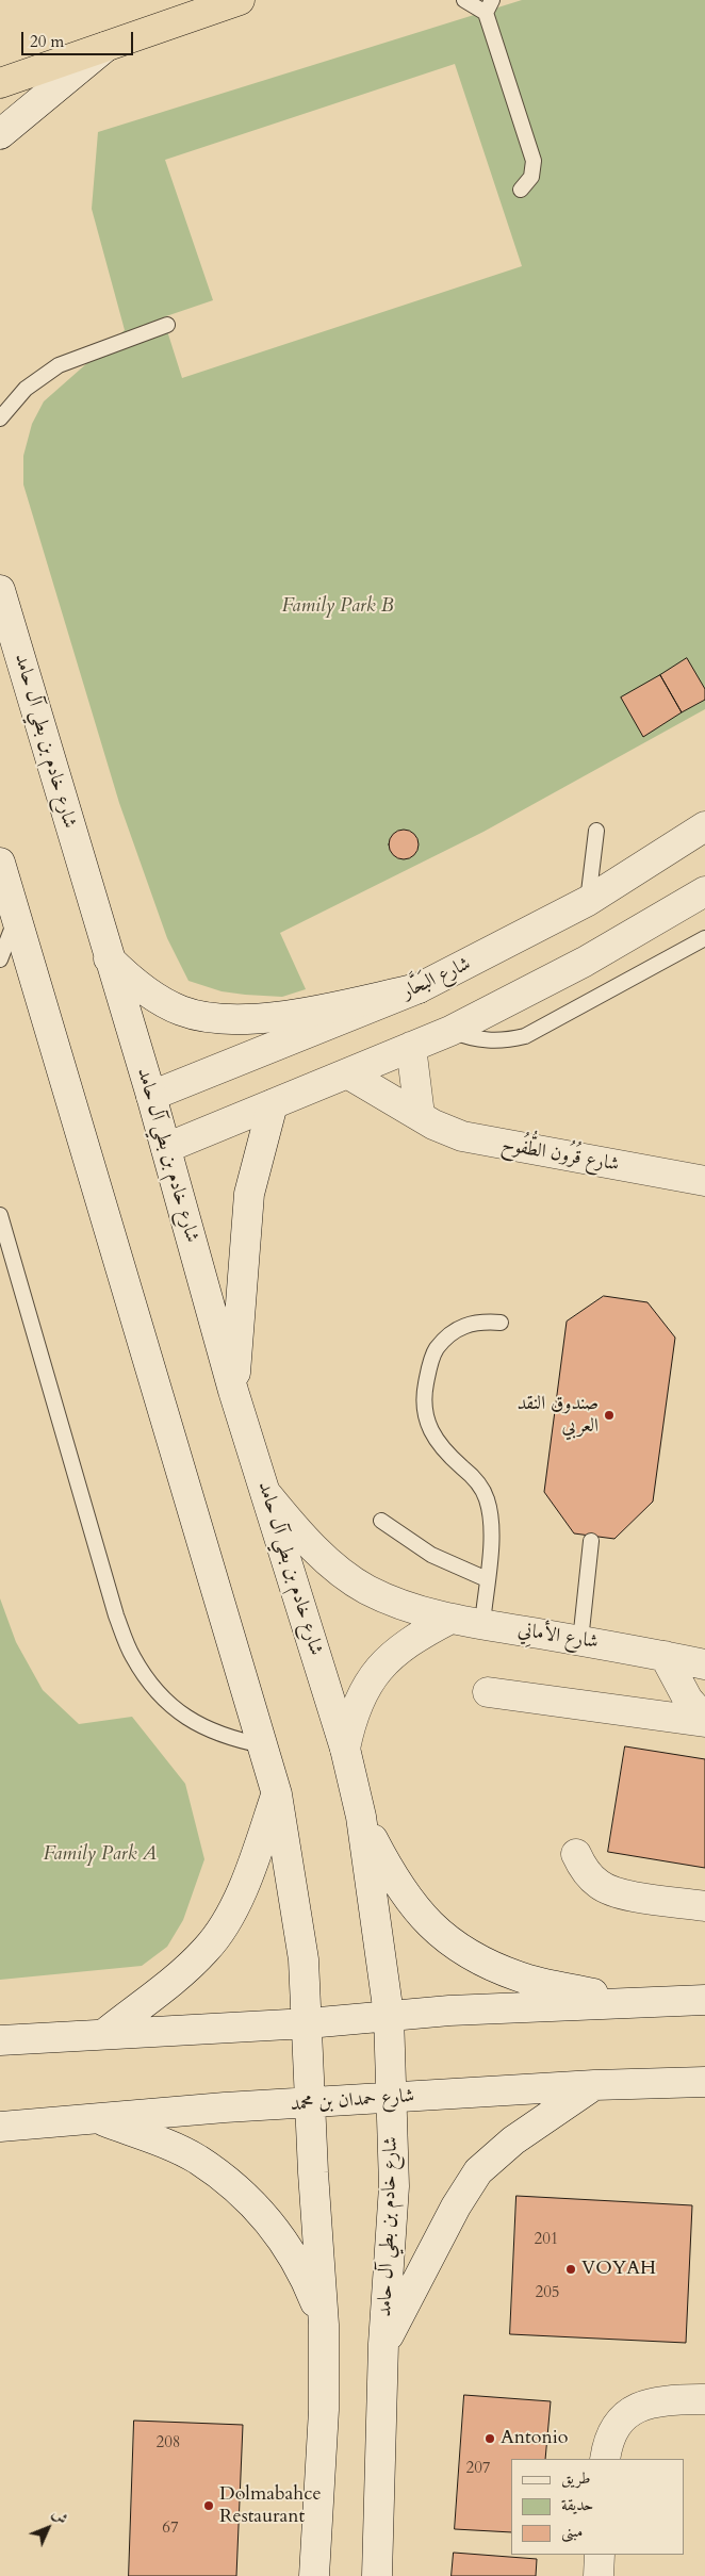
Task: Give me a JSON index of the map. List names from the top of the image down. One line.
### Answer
{"streets":{"street":["شارع خادم بن بطي آل حامد","شارع البَحَّار","شارع قُرُون الطُّفُوح","شارع الأمانِي","شارع حمدان بن محمد"]},"crossings":[["شارع خادم بن بطي آل حامد","شارع البَحَّار"],["شارع خادم بن بطي آل حامد","شارع الأمانِي"],["شارع خادم بن بطي آل حامد","شارع حمدان بن محمد"]],"parks":["Family Park B","Family Park A"],"places":["صندوق النقد العربي","VOYAH","Antonio","Dolmabahce Restaurant"],"house_numbers":["201","205","208","207","67"],"legend":["طريق","حديقة","مبنى"],"scale_bar":"20 m","north":"top right"}
